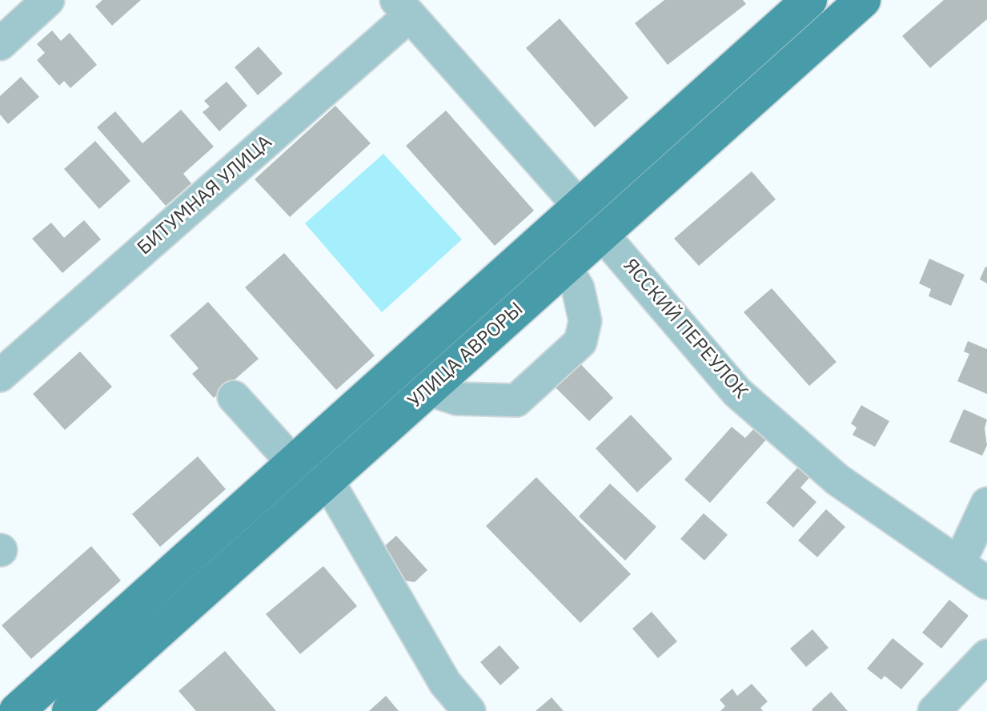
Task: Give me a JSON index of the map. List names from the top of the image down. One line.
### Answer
{"streets":{"main road":["УЛИЦА АВРОРЫ"],"street":["БИТУМНАЯ УЛИЦА","ЯССКИЙ ПЕРЕУЛОК"]},"crossings":[["БИТУМНАЯ УЛИЦА","ЯССКИЙ ПЕРЕУЛОК"],["ЯССКИЙ ПЕРЕУЛОК","УЛИЦА АВРОРЫ"]]}
